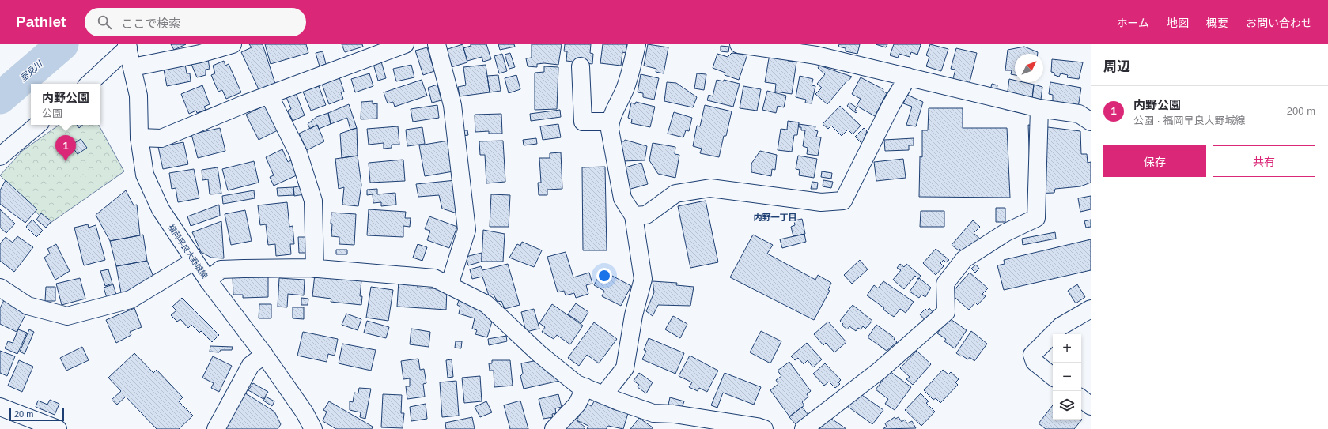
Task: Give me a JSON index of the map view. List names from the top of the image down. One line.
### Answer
{"streets":{"street":["福岡早良大野城線"]},"districts":["内野一丁目"],"water":["室見川"],"scale_bar":"20 m","north":"top right","page":{"header":"Pathlet","search":"ここで検索","nav":["ホーム","地図","概要","お問い合わせ"],"heading":"周辺","popup":["内野公園","公園"],"list":[{"mark":"1","name":"内野公園","note":"公園 · 福岡早良大野城線","value":"200 m"}],"pins":"1","buttons":["保存","共有"],"map_buttons":["+","−"],"scale":"20 m"}}
